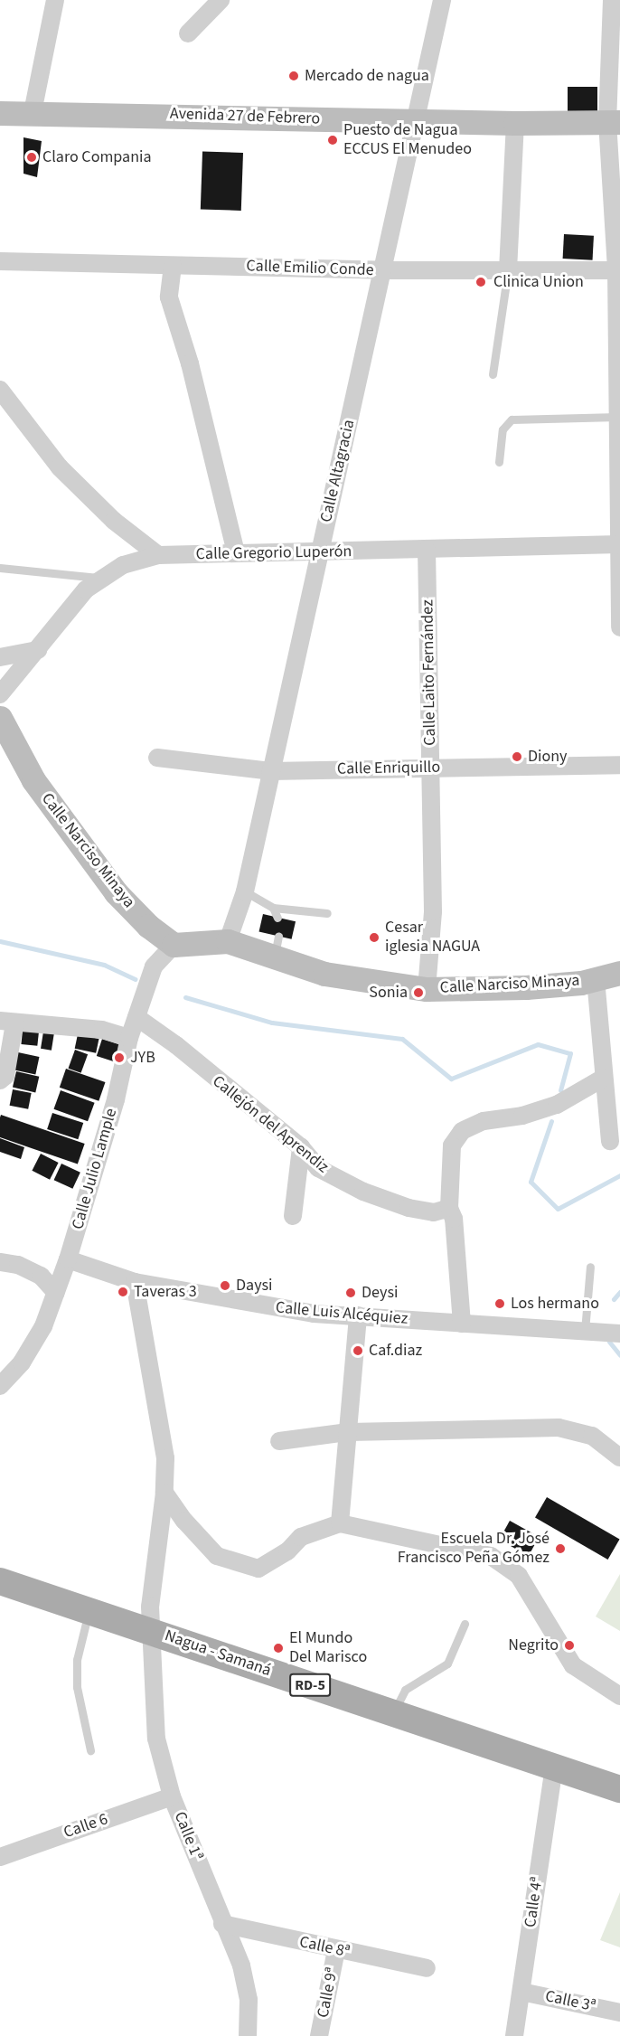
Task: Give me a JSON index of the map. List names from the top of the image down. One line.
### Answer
{"streets":{"main road":["Nagua - Samaná","RD-5"],"street":["Avenida 27 de Febrero","Calle Emilio Conde","Calle Altagracia","Calle Gregorio Luperón","Calle Laito Fernández","Calle Enriquillo","Calle Narciso Minaya","Callejón del Aprendiz","Calle Julio Lample","Calle Luis Alcéquiez","Calle 6","Calle 1ª","Calle 4ª","Calle 8ª","Calle 9ª","Calle 3ª"]},"crossings":[["Avenida 27 de Febrero","Calle Altagracia"],["Calle Emilio Conde","Calle Altagracia"],["Calle Altagracia","Calle Gregorio Luperón"],["Calle Altagracia","Calle Enriquillo"],["Calle Altagracia","Calle Narciso Minaya"],["Calle Gregorio Luperón","Calle Laito Fernández"],["Calle Laito Fernández","Calle Enriquillo"],["Calle Laito Fernández","Calle Narciso Minaya"],["Calle Narciso Minaya","Calle Julio Lample"],["Callejón del Aprendiz","Calle Julio Lample"],["Calle Julio Lample","Calle Luis Alcéquiez"],["Calle Luis Alcéquiez","Calle 1ª"],["Nagua - Samaná","Calle 1ª"],["Nagua - Samaná","Calle 4ª"],["Calle 6","Calle 1ª"],["Calle 1ª","Calle 8ª"],["Calle 4ª","Calle 3ª"],["Calle 8ª","Calle 9ª"]],"places":["Mercado de nagua","Puesto de Nagua ECCUS El Menudeo","Claro Compania","Clinica Union","Diony","Cesar iglesia NAGUA","Sonia","JYB","Daysi","Taveras 3","Deysi","Los hermano","Caf.diaz","Escuela Dr. José Francisco Peña Gómez","Negrito","El Mundo Del Marisco"]}
